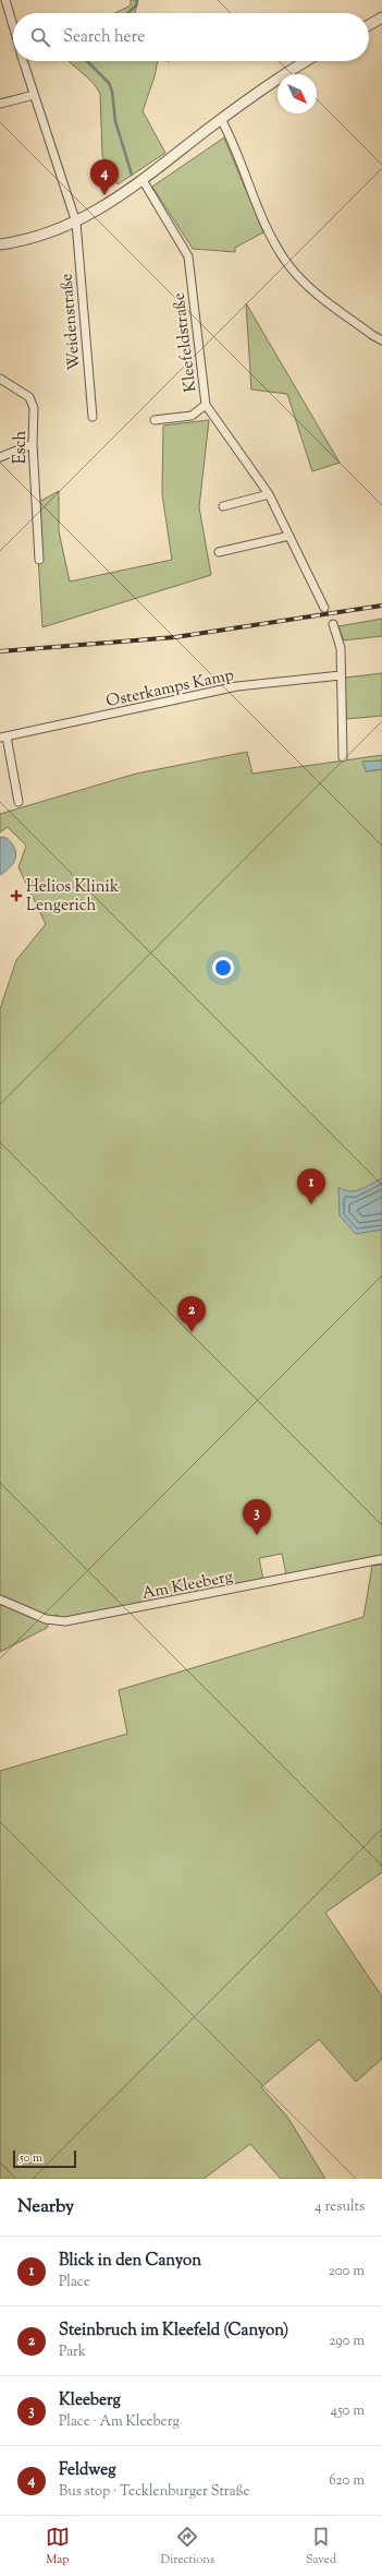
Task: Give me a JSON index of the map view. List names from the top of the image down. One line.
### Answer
{"streets":{"street":["Weidenstraße","Kleefeldstraße","Esch","Osterkamps Kamp","Am Kleeberg"]},"places":{"health":["Helios Klinik Lengerich"]},"scale_bar":"50 m","north":"bottom right","page":{"search":"Search here","pins":["4","1","2","3"],"scale":"50 m","heading":["Nearby","4 results"],"list":[{"mark":"1","name":"Blick in den Canyon","note":"Place","value":"200 m"},{"mark":"2","name":"Steinbruch im Kleefeld (Canyon)","note":"Park","value":"290 m"},{"mark":"3","name":"Kleeberg","note":"Place · Am Kleeberg","value":"450 m"},{"mark":"4","name":"Feldweg","note":"Bus stop · Tecklenburger Straße","value":"620 m"}],"nav":["Map","Directions","Saved"]}}
